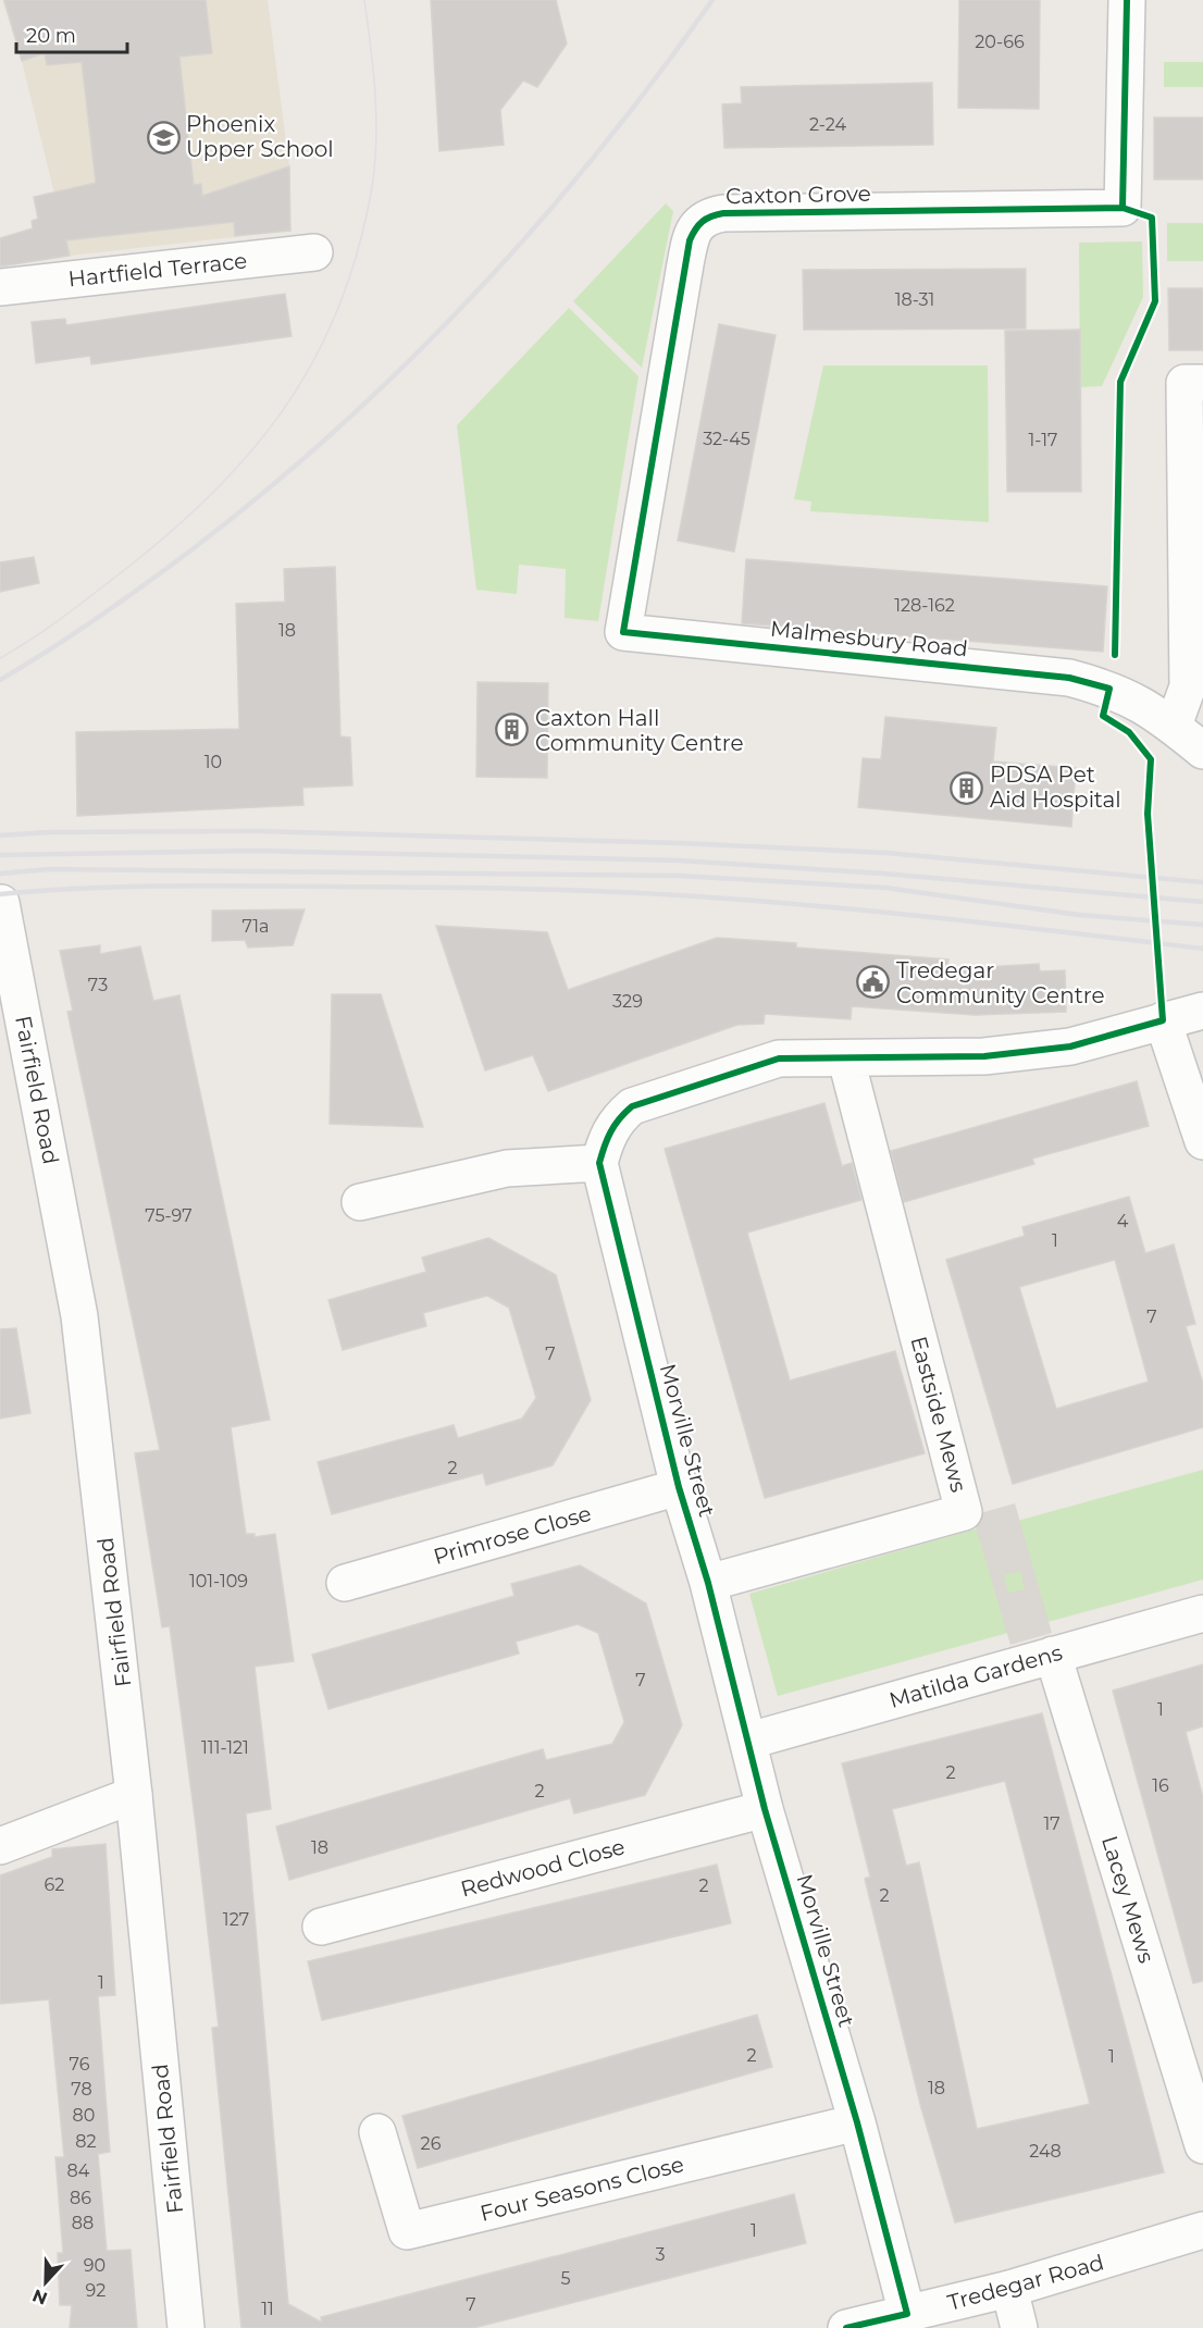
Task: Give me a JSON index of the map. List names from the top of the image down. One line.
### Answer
{"streets":{"street":["Caxton Grove","Hartfield Terrace","Malmesbury Road","Fairfield Road","Eastside Mews","Morville Street","Primrose Close","Matilda Gardens","Redwood Close","Lacey Mews","Four Seasons Close","Tredegar Road"]},"crossings":[["Caxton Grove","Malmesbury Road"],["Eastside Mews","Morville Street"],["Morville Street","Primrose Close"],["Morville Street","Matilda Gardens"],["Morville Street","Redwood Close"],["Morville Street","Four Seasons Close"],["Morville Street","Tredegar Road"],["Matilda Gardens","Lacey Mews"]],"places":{"school or university":["Phoenix Upper School"],"building":["Caxton Hall Community Centre","PDSA Pet Aid Hospital"],"public building":["Tredegar Community Centre"]},"house_numbers":["20-66","2-24","18-31","32-45","1-17","128-162","18","10","71a","73","329","75-97","4","1","7","7","2","101-109","7","1","111-121","2","16","2","17","18","62","2","2","127","1","2","1","76","18","78","80","82","26","248","84","86","88","1","3","90","5","92","7","11"],"scale_bar":"20 m","north":"bottom"}
